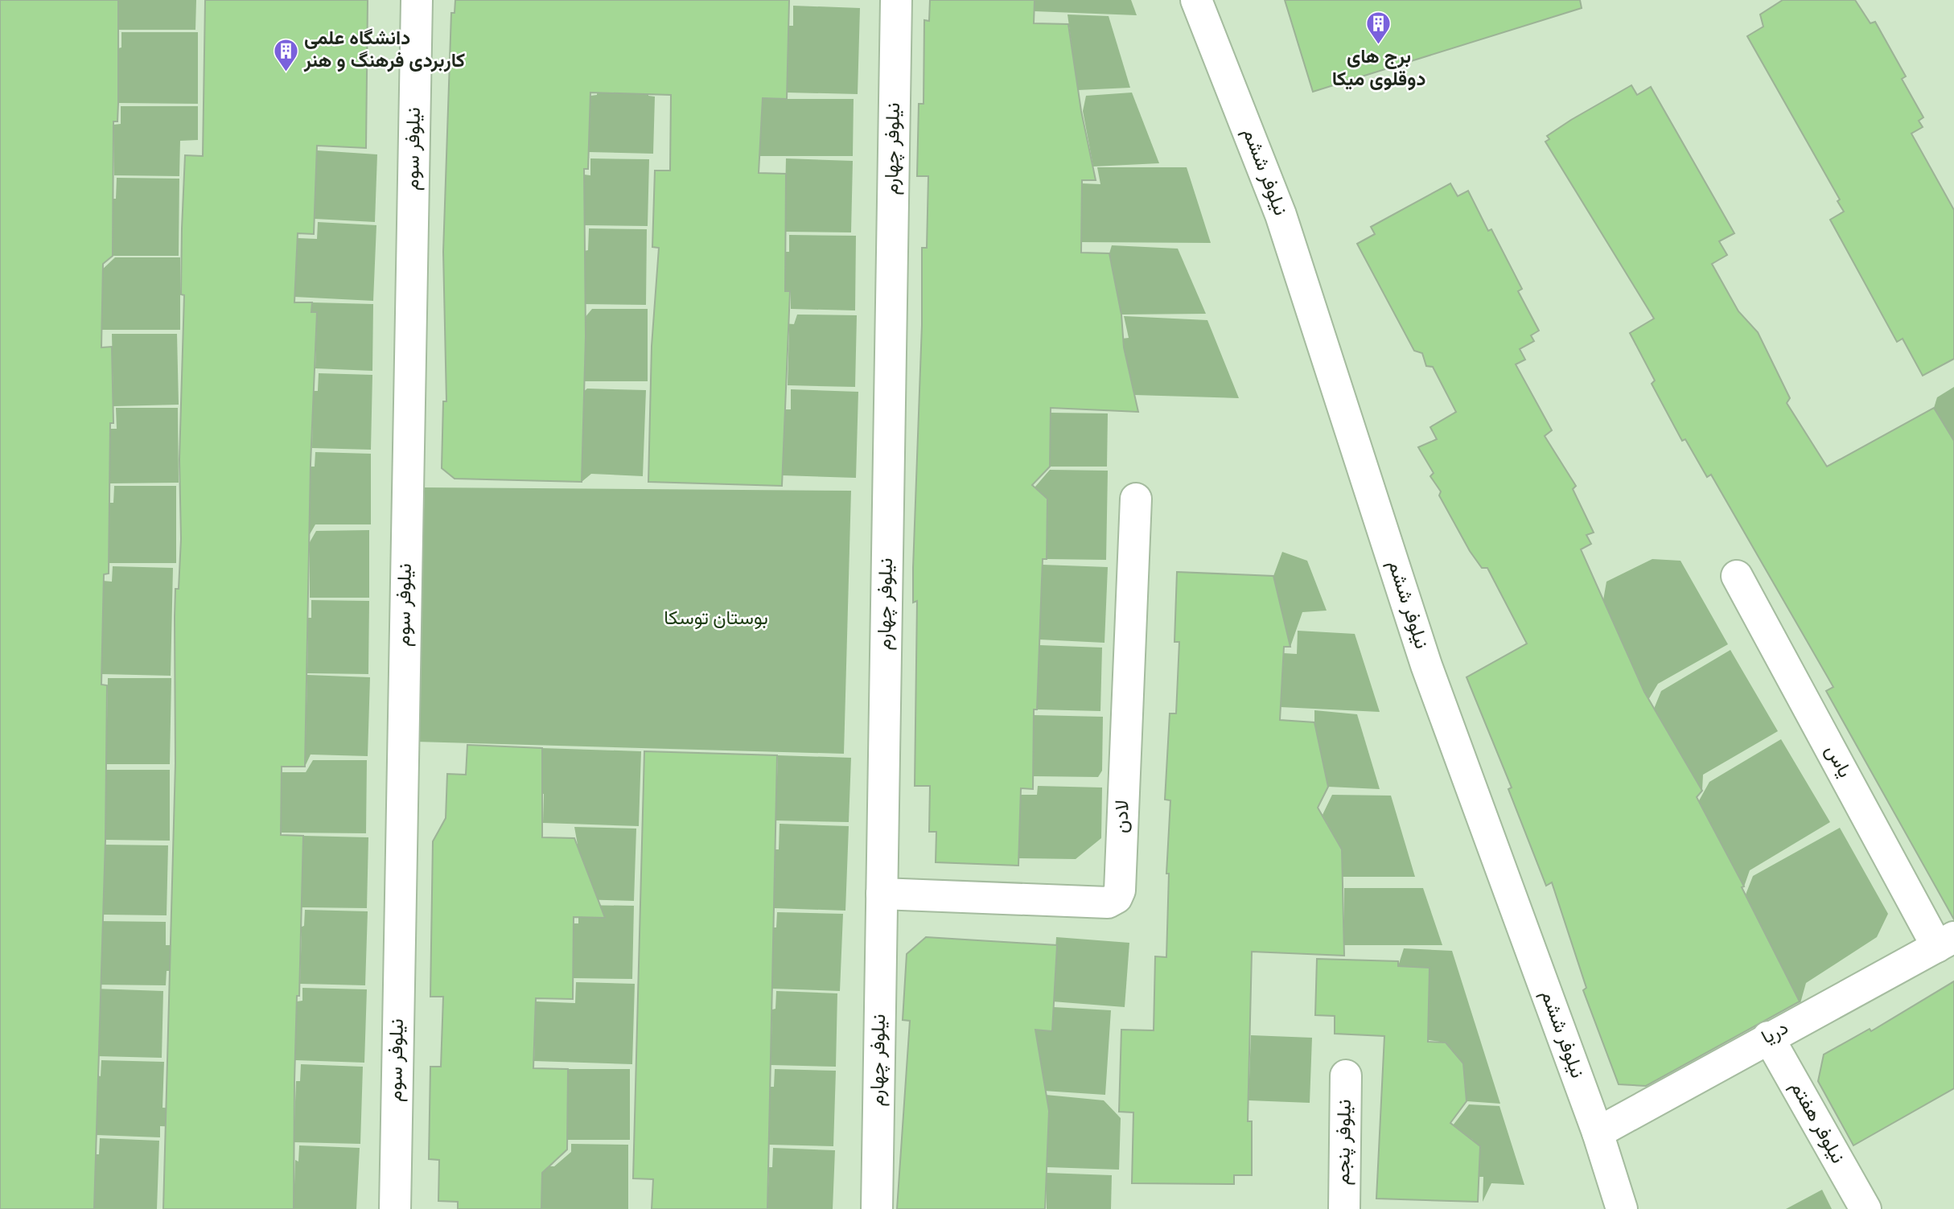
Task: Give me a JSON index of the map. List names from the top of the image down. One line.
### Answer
{"streets":{"street":["نیلوفر سوم","نیلوفر چهارم","نیلوفر ششم","یاس","لادن","دریا","نیلوفر هفتم","نیلوفر پنجم"]},"crossings":[["نیلوفر چهارم","لادن"],["نیلوفر ششم","دریا"],["یاس","دریا"],["دریا","نیلوفر هفتم"]],"parks":["بوستان توسکا"],"places":{"building":["برج های دوقلوی میکا","دانشگاه علمی کاربردی فرهنگ و هنر"]}}
